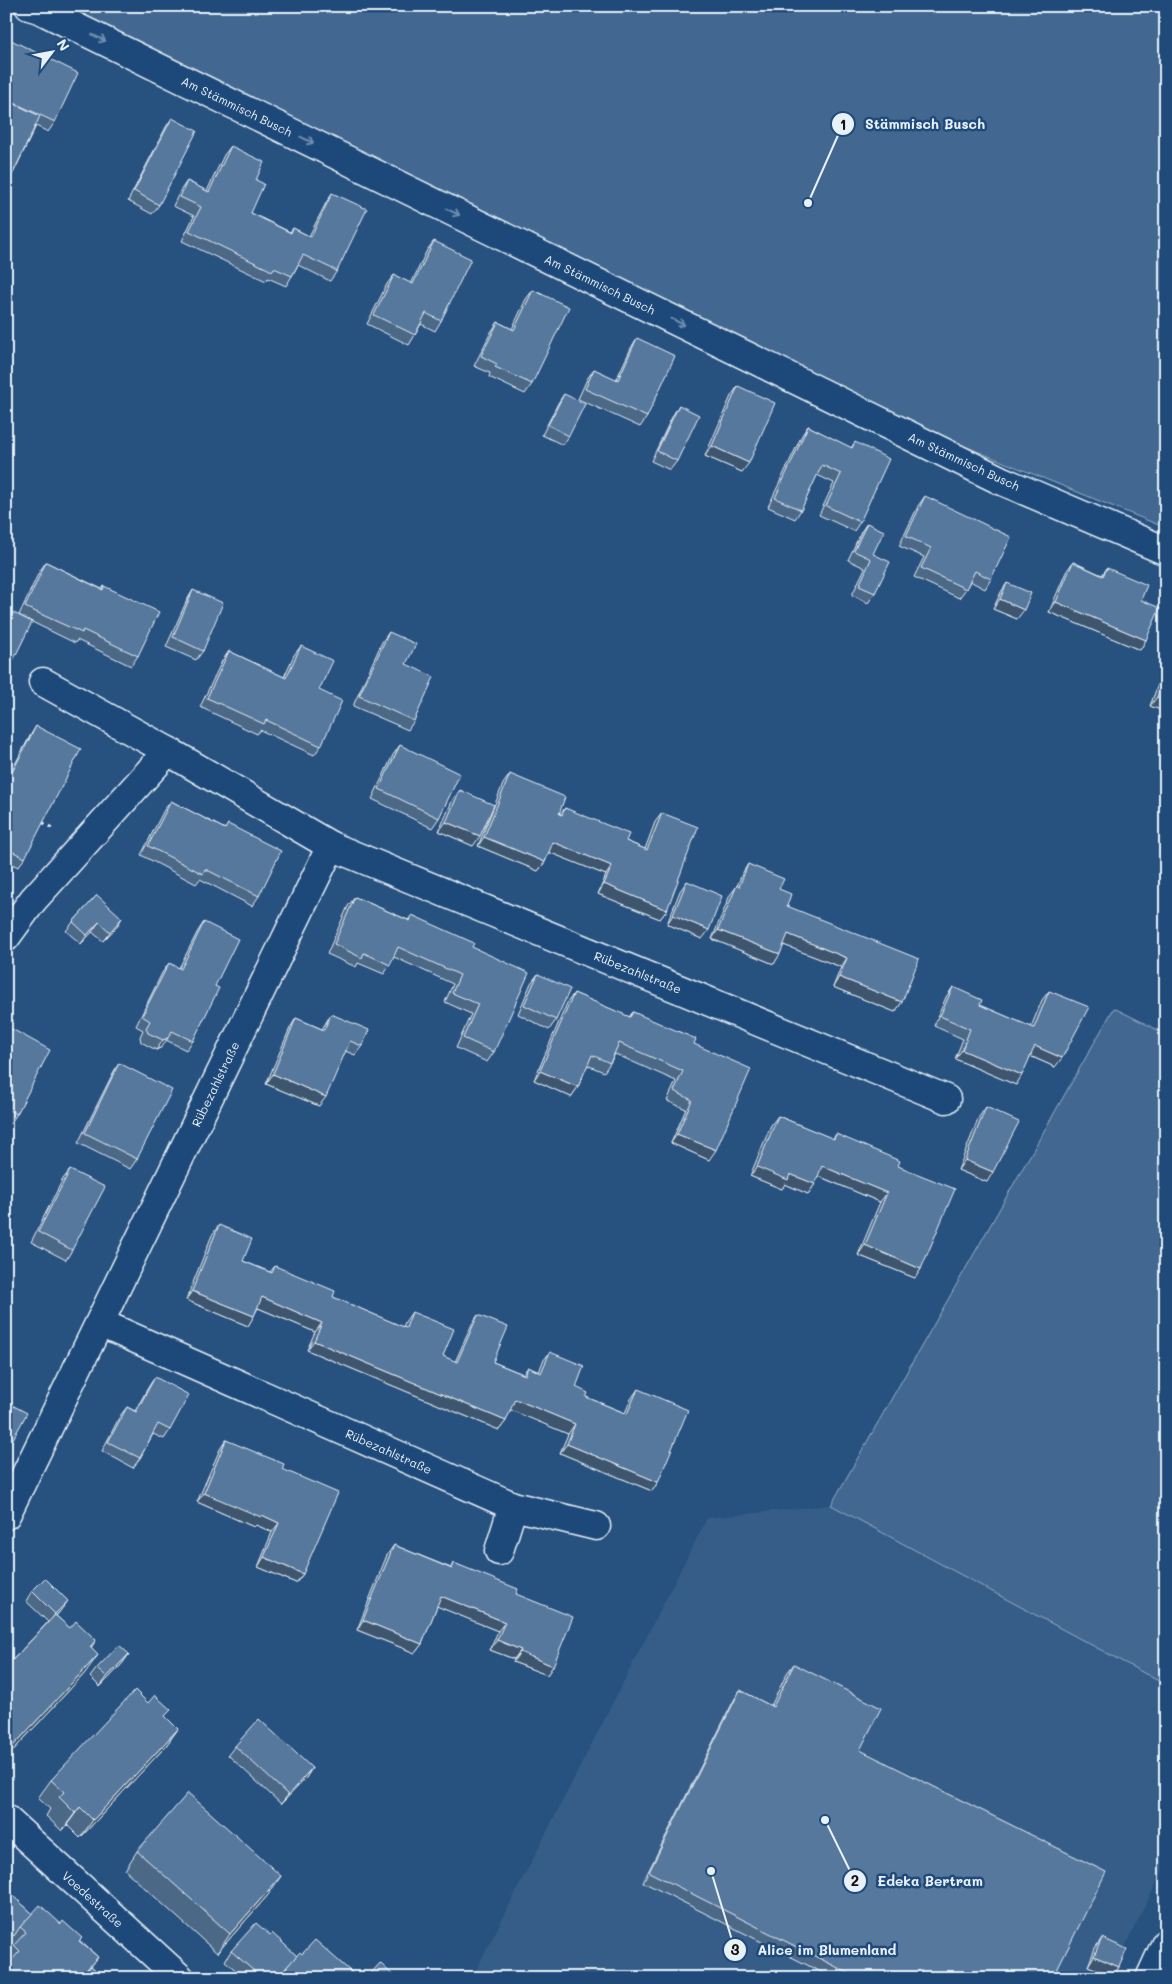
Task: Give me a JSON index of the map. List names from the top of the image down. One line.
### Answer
{"streets":{"street":["Am Stämmisch Busch","Rübezahlstraße","Voedestraße"]},"one_way":["Am Stämmisch Busch"],"places":["Stämmisch Busch","Edeka Bertram","Alice im Blumenland"],"north":"top right"}
